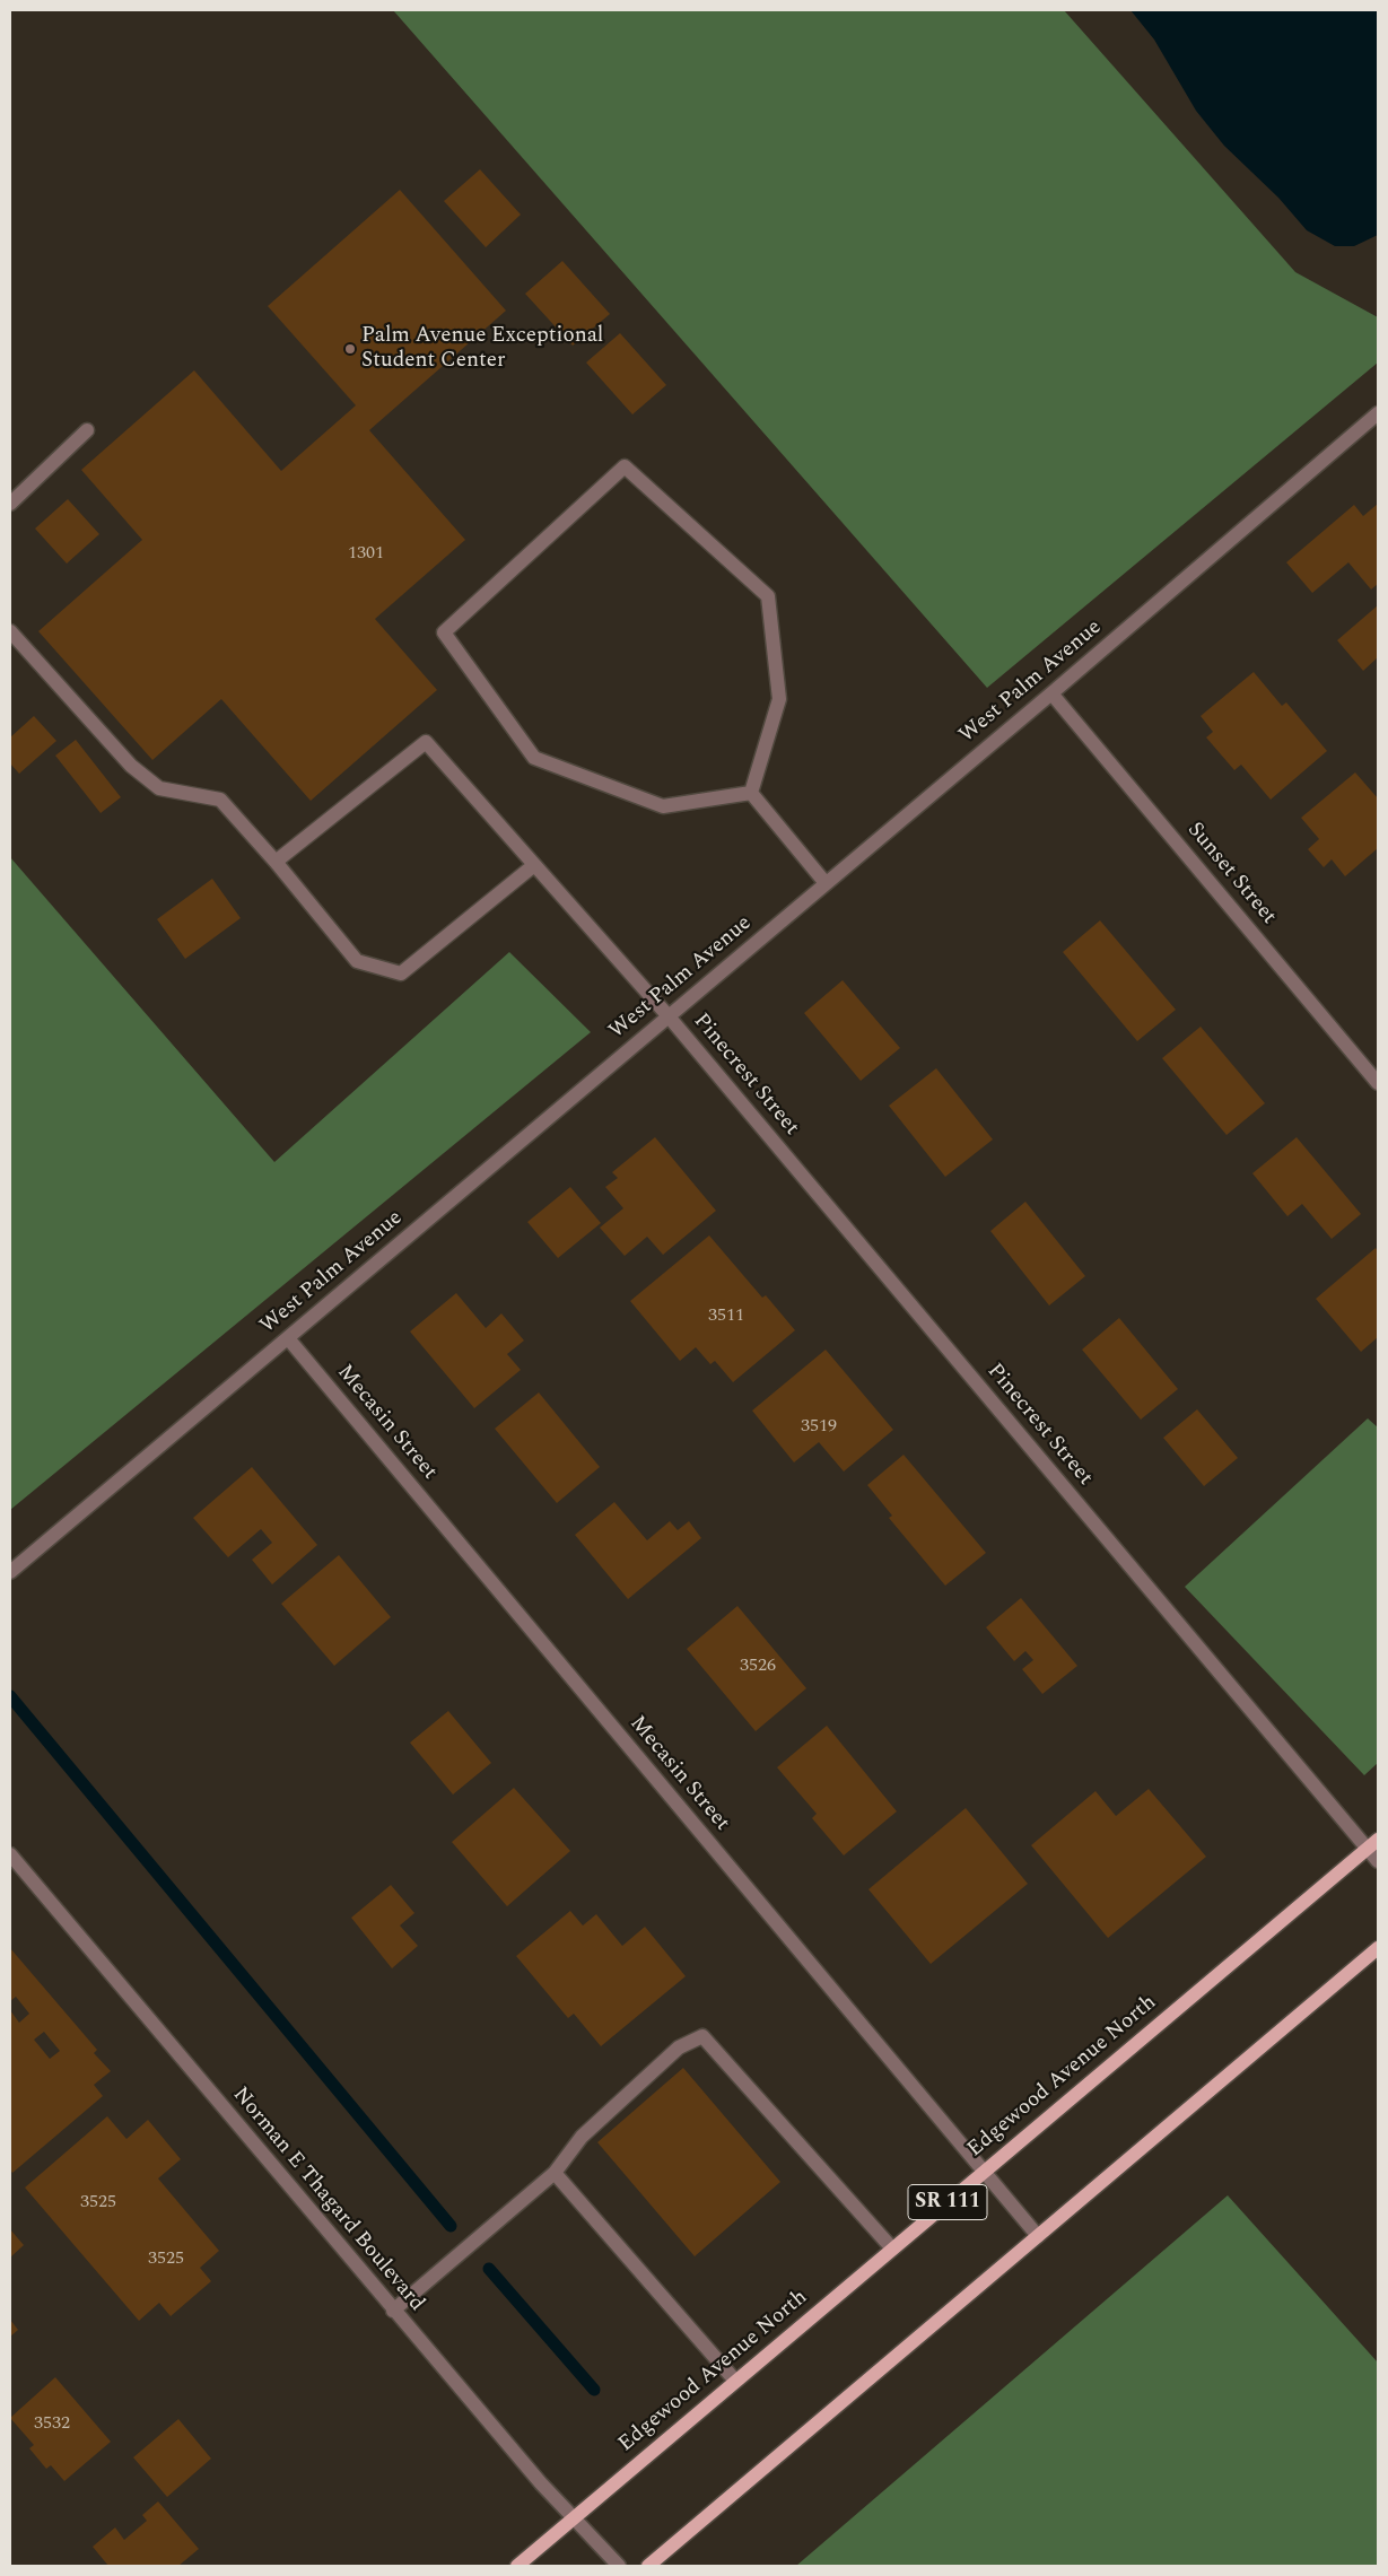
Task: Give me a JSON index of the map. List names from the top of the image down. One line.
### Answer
{"streets":{"main road":["Edgewood Avenue North","SR 111"],"street":["West Palm Avenue","Sunset Street","Pinecrest Street","Mecasin Street","Norman E Thagard Boulevard"]},"crossings":[["West Palm Avenue","Sunset Street"],["West Palm Avenue","Pinecrest Street"],["West Palm Avenue","Mecasin Street"],["Pinecrest Street","Edgewood Avenue North"],["Mecasin Street","Edgewood Avenue North"],["Edgewood Avenue North","Norman E Thagard Boulevard"]],"places":["Palm Avenue Exceptional Student Center"],"house_numbers":["1301","3511","3519","3526","3525","3525","3532"]}
